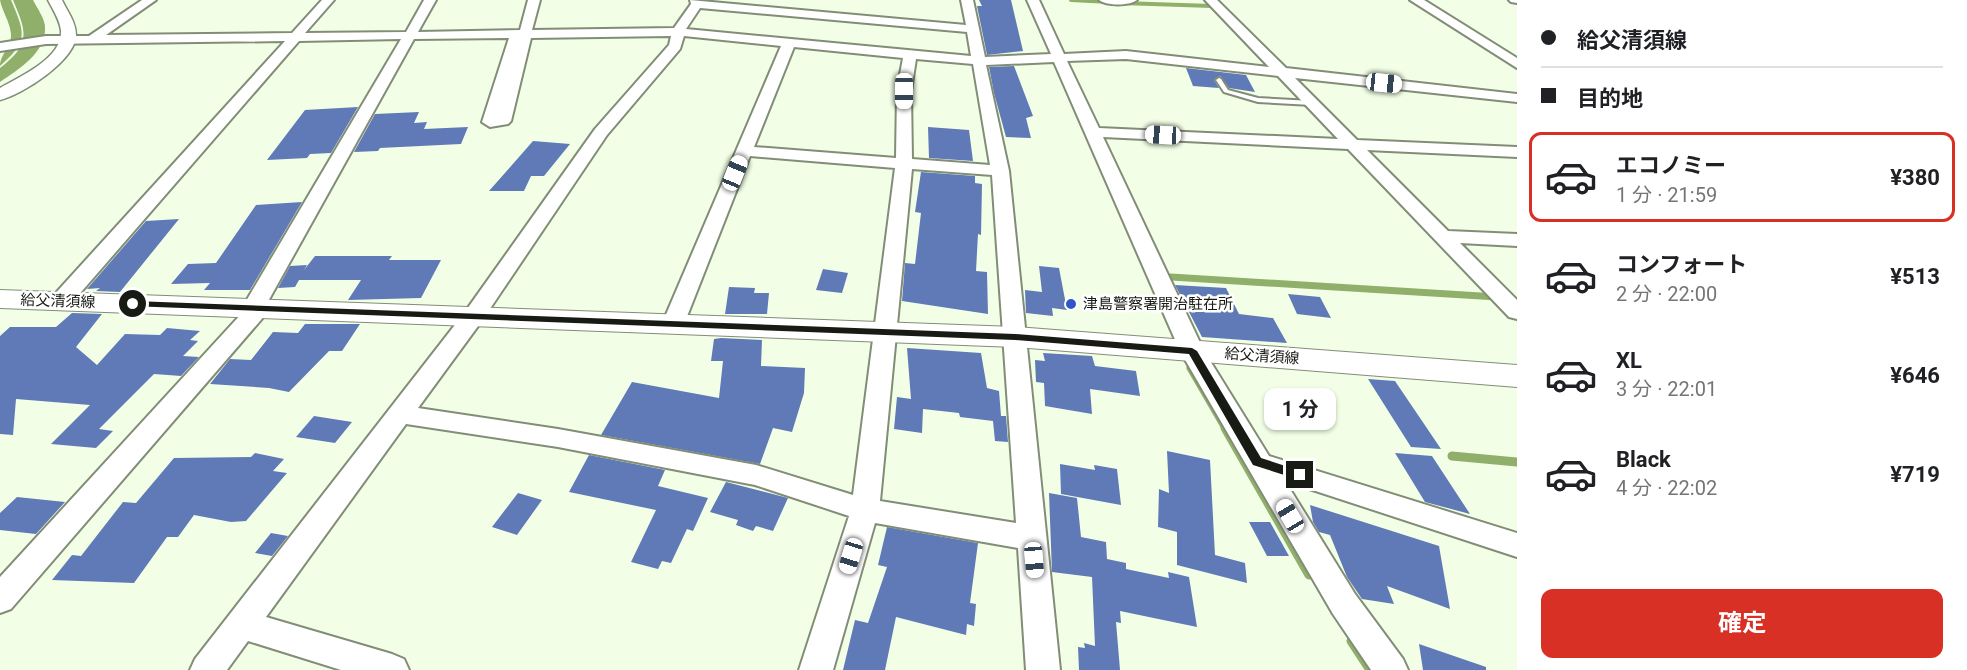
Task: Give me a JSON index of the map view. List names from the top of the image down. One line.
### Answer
{"streets":{"main road":["給父清須線"]},"places":["津島警察署開治駐在所"],"page":{"banner":["給父清須線","目的地"],"list":[{"name":"エコノミー","note":"1 分 · 21:59","value":"¥380"},{"name":"コンフォート","note":"2 分 · 22:00","value":"¥513"},{"name":"XL","note":"3 分 · 22:01","value":"¥646"},{"name":"Black","note":"4 分 · 22:02","value":"¥719"}],"bubble":"1 分","buttons":"確定"}}
